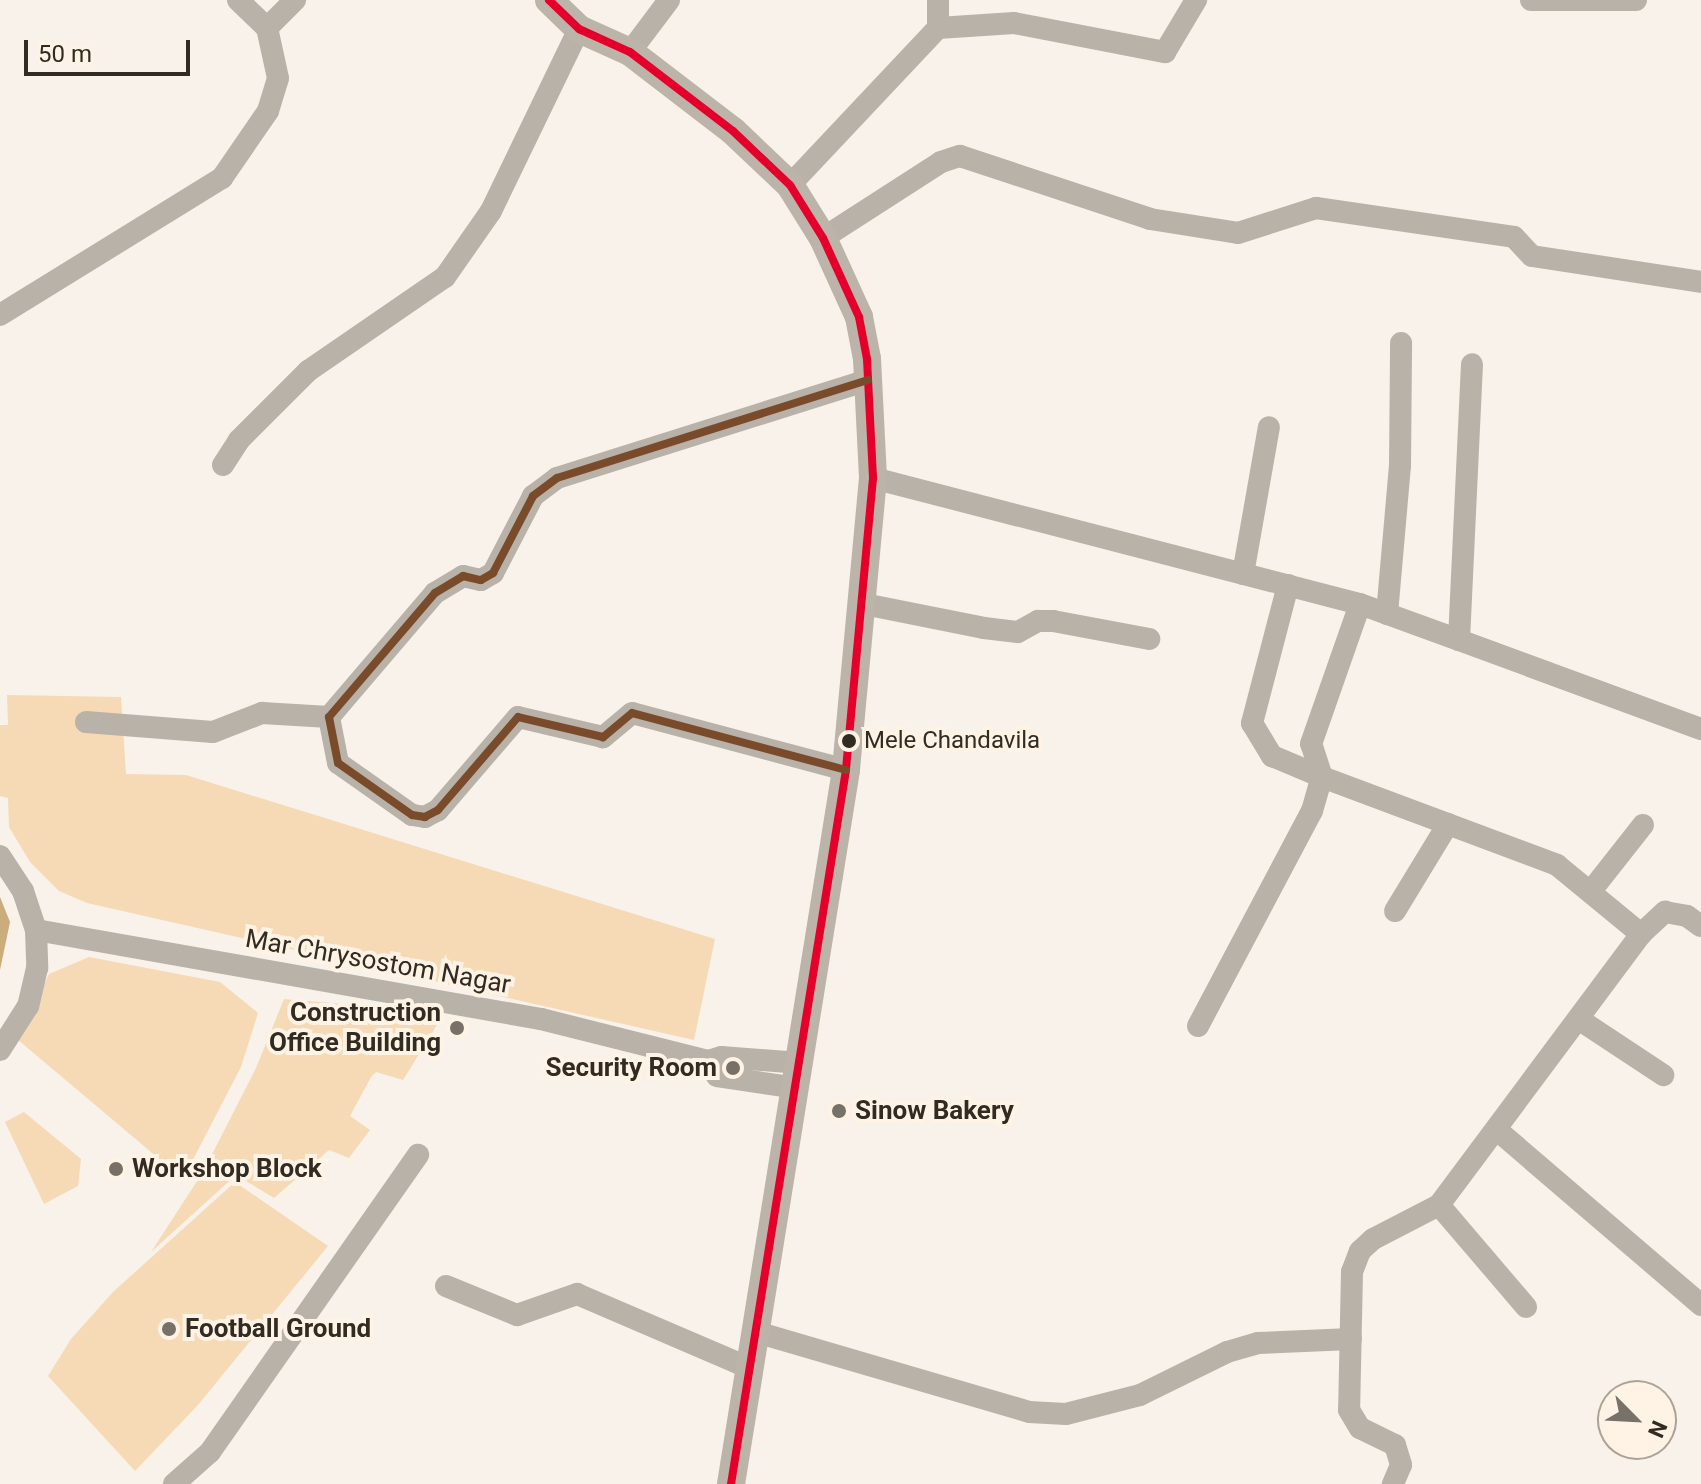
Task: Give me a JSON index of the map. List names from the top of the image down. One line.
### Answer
{"streets":{"street":["Mar Chrysostom Nagar"]},"places":["Mele Chandavila","Construction Office Building","Security Room","Sinow Bakery","Workshop Block","Football Ground"],"scale_bar":"50 m","north":"bottom right"}
